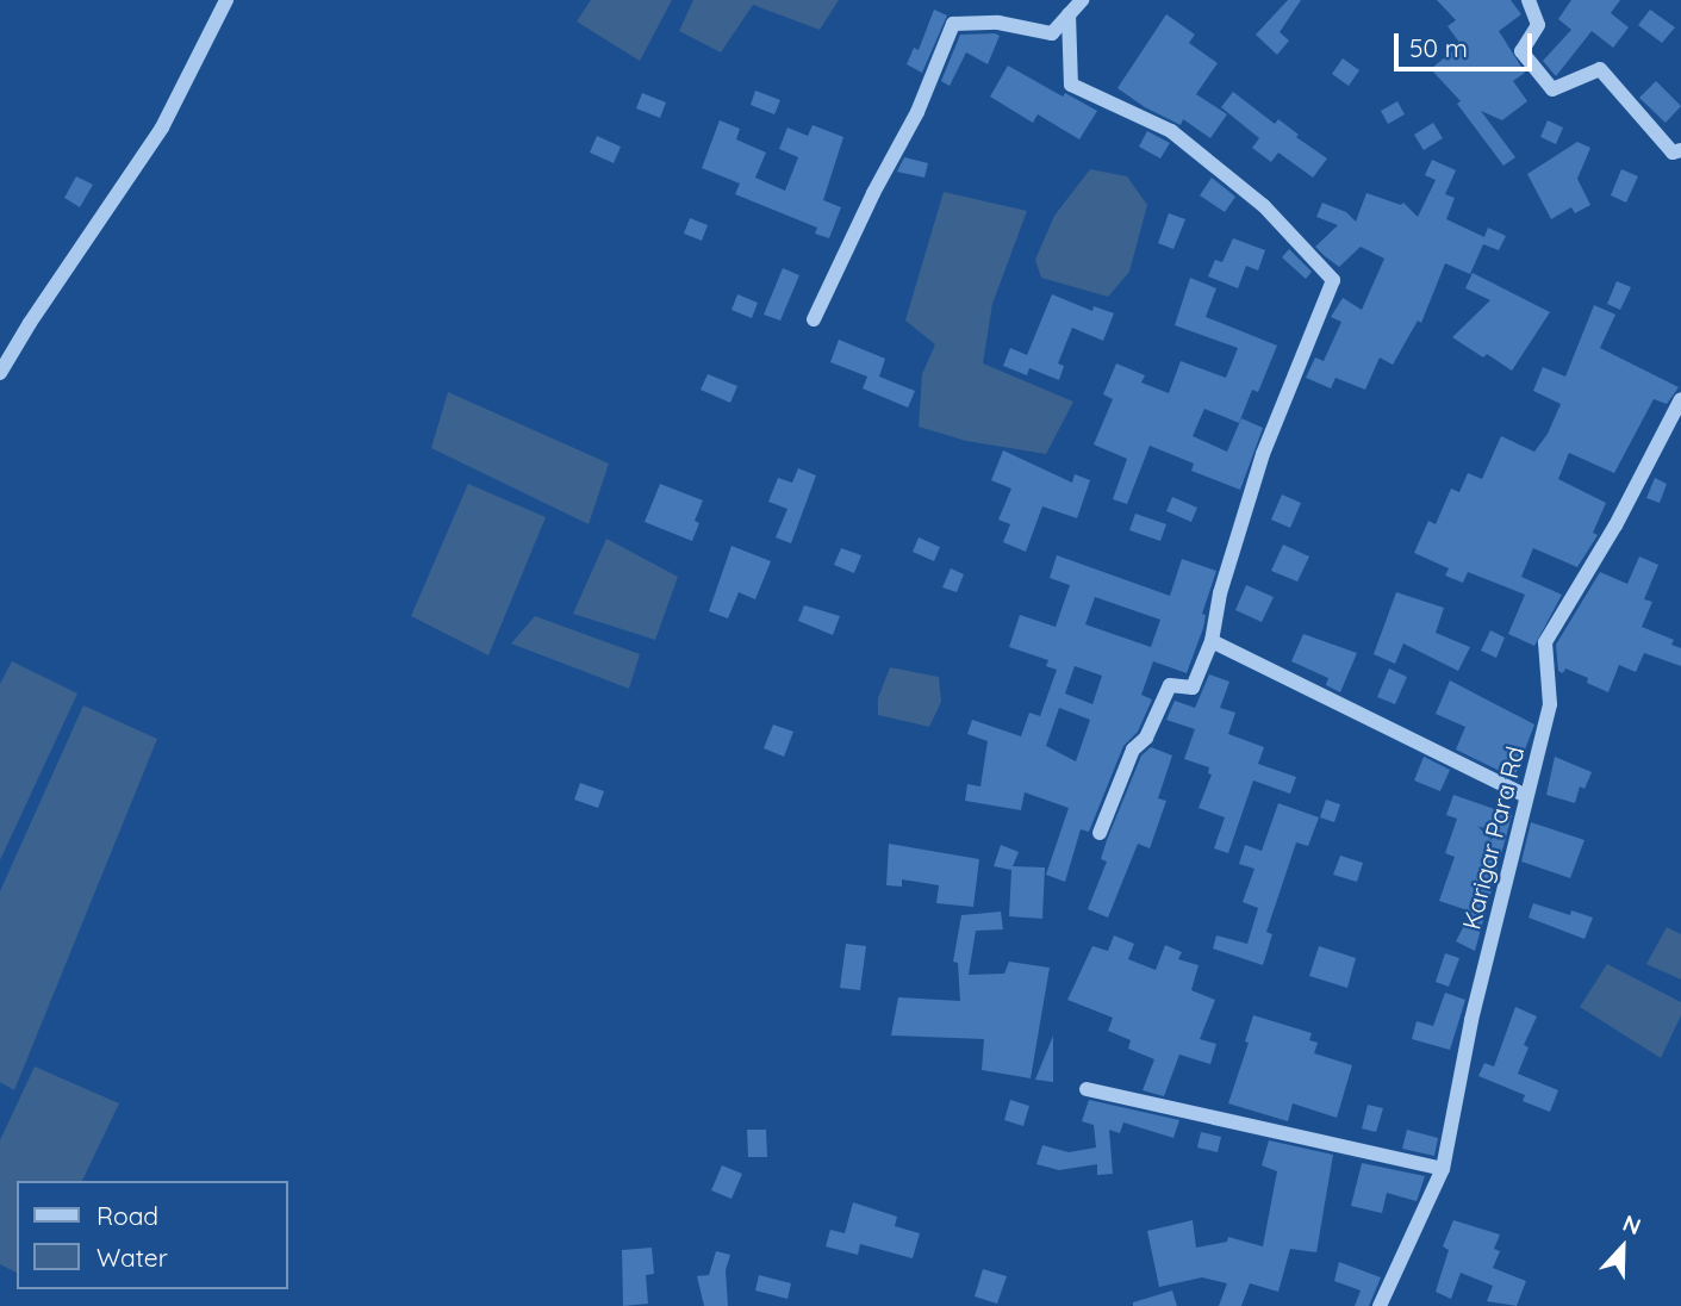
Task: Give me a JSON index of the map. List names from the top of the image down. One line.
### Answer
{"streets":{"street":["Karigar Para Rd"]},"legend":["Road","Water"],"scale_bar":"50 m","north":"top"}
